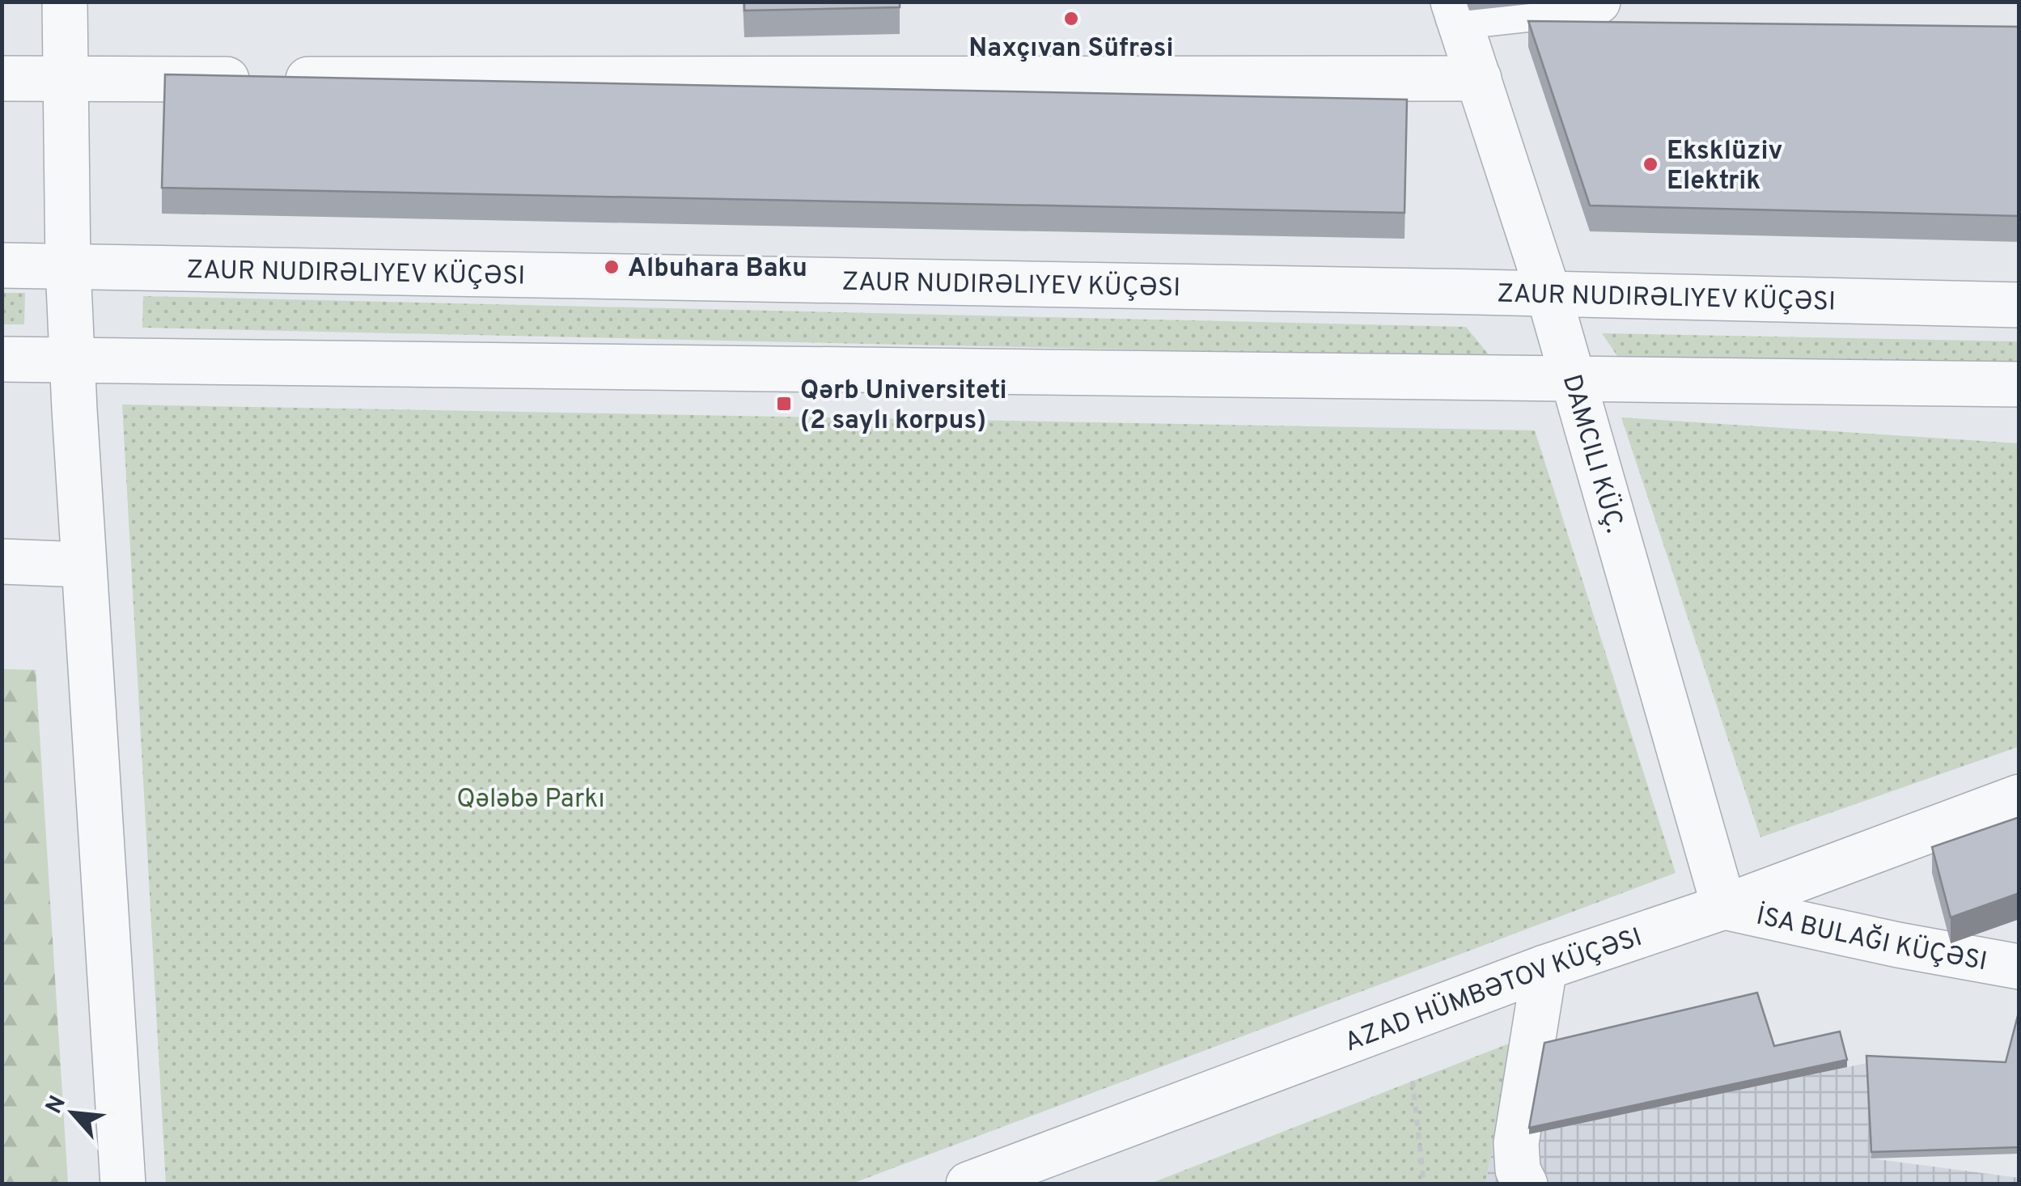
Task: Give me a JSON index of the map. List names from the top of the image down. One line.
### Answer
{"streets":{"street":["ZAUR NUDIRƏLIYEV KÜÇƏSI","AZAD HÜMBƏTOV KÜÇƏSI"]},"parks":["Qələbə Parkı"],"places":{"other":["Naxçıvan Süfrəsi","Eksklüziv Elektrik","Albuhara Baku"],"transit":["Qərb Universiteti (2 saylı korpus)"]},"north":"top left"}
